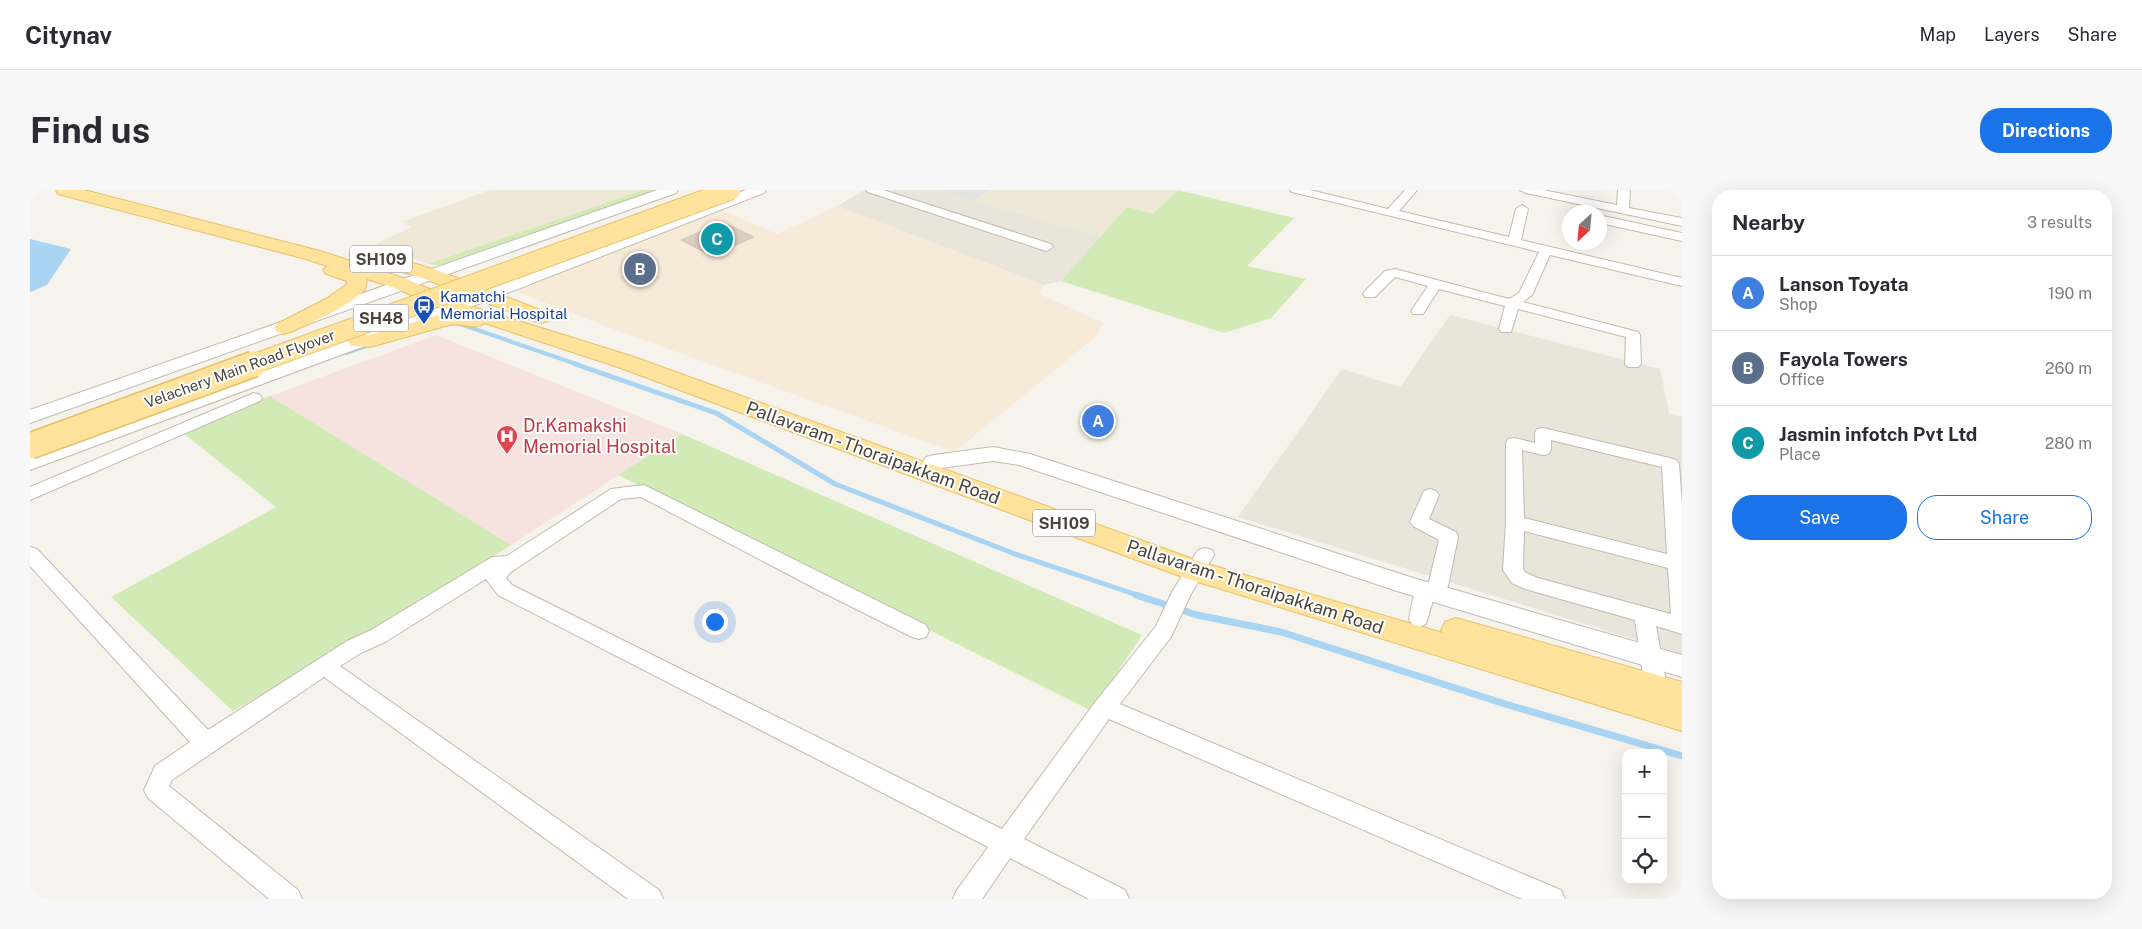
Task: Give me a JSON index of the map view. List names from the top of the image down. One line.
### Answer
{"streets":{"main road":["SH109","SH48","Velachery Main Road Flyover","Pallavaram - Thoraipakkam Road"]},"places":{"bus stop":["Kamatchi Memorial Hospital"],"hospital":["Dr.Kamakshi Memorial Hospital"]},"north":"bottom left","page":{"header":"Citynav","nav":["Map","Layers","Share"],"buttons":["Directions",["Save","Share"]],"title":"Find us","heading":["Nearby","3 results"],"pins":["C","B","A"],"list":[{"mark":"A","name":"Lanson Toyata","note":"Shop","value":"190 m"},{"mark":"B","name":"Fayola Towers","note":"Office","value":"260 m"},{"mark":"C","name":"Jasmin infotch Pvt Ltd","note":"Place","value":"280 m"}],"map_buttons":["+","−"]}}
